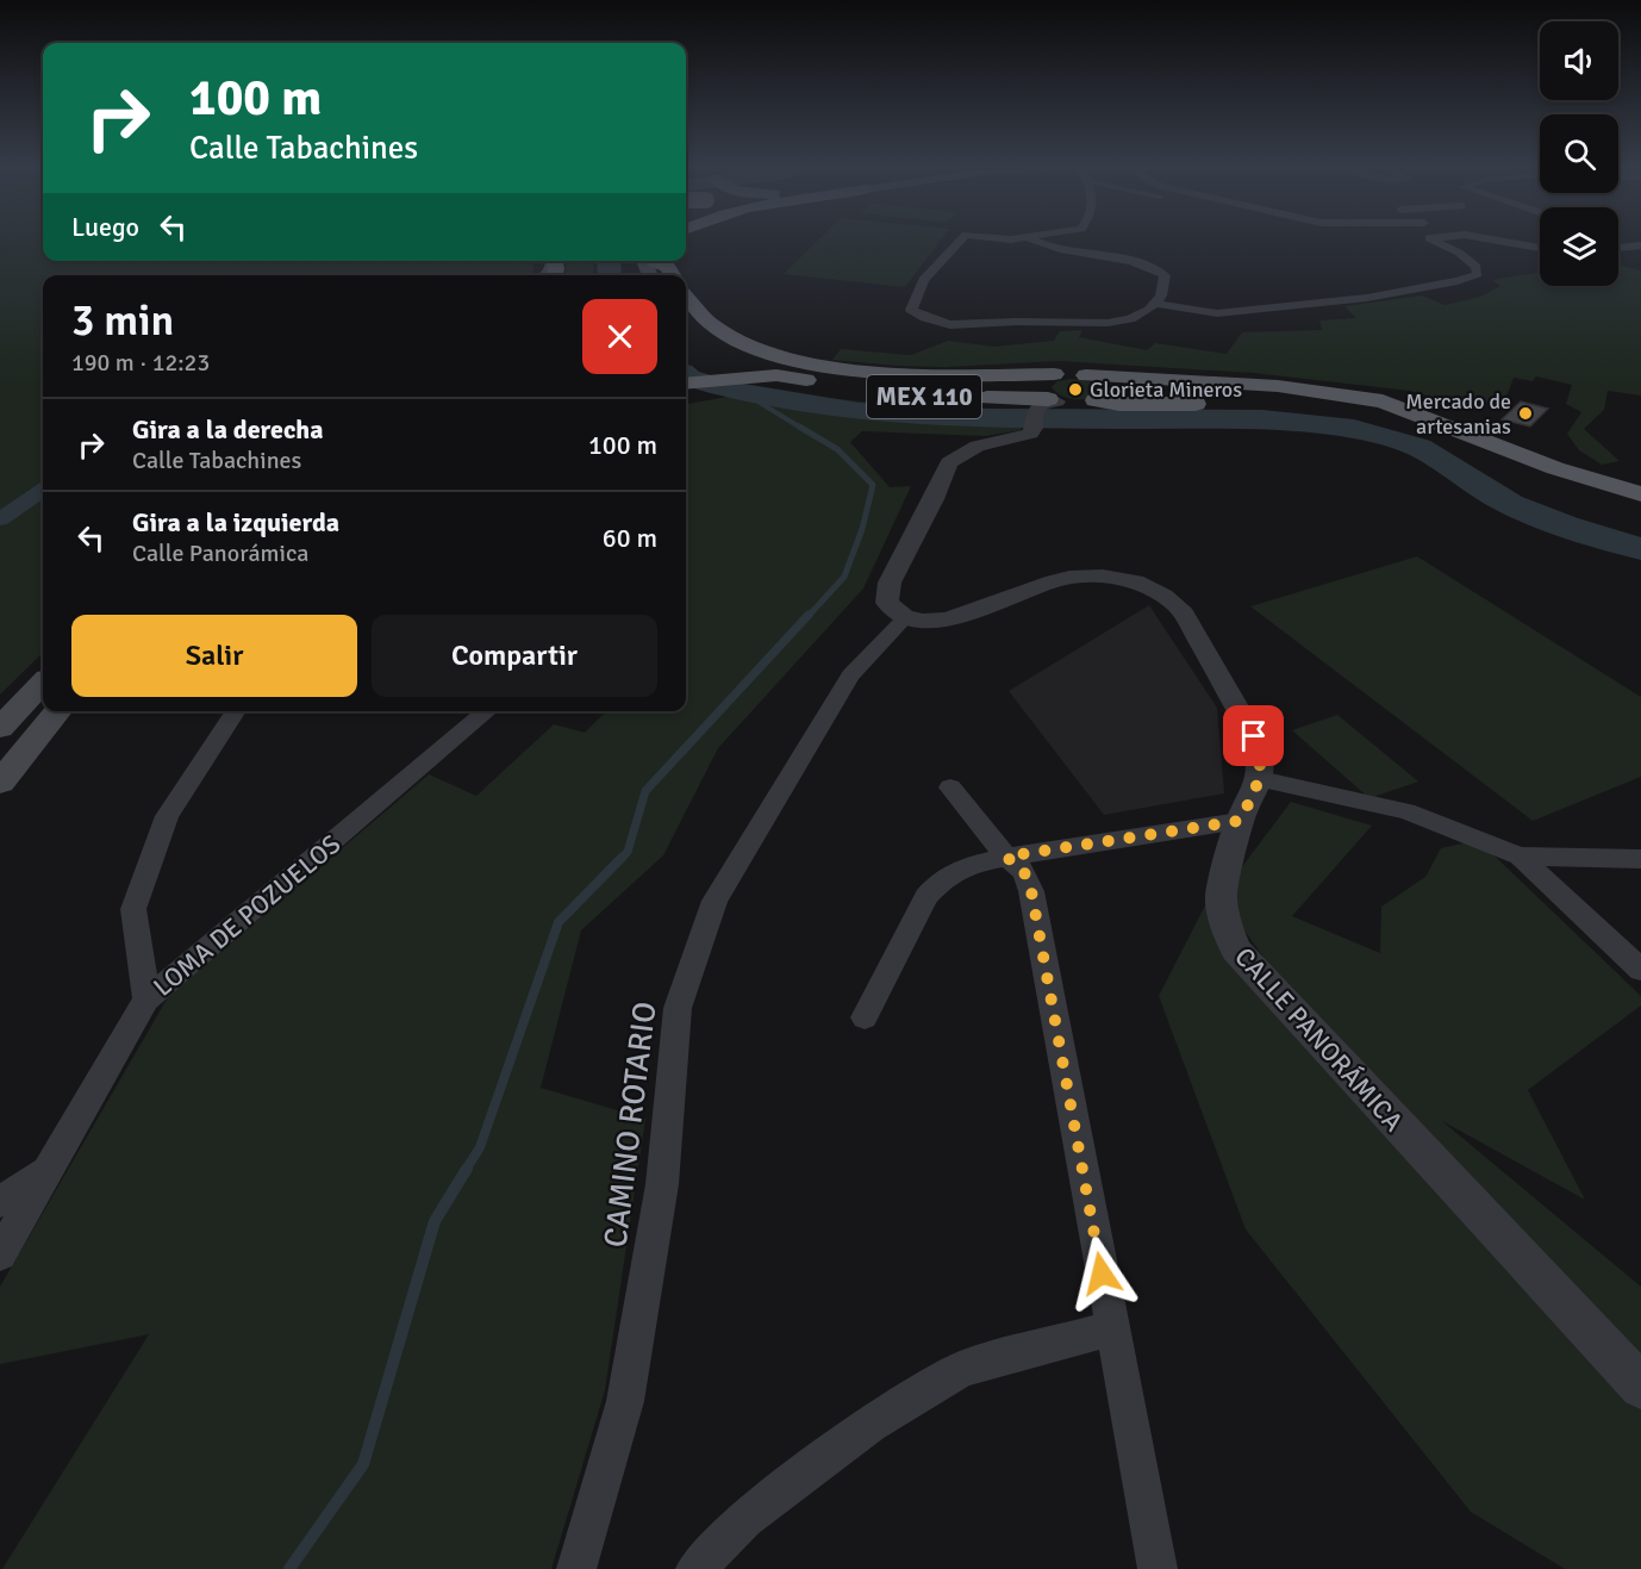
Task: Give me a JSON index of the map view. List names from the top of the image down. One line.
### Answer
{"streets":{"main road":["MEX 110"],"street":["LOMA DE POZUELOS","CALLE PANORÁMICA","CAMINO ROTARIO"]},"places":["Glorieta Mineros","Mercado de artesanias"],"page":{"turn":["100 m","Calle Tabachines"],"then":"Luego","heading":["3 min","190 m · 12:23"],"list":[{"name":"Gira a la derecha","note":"Calle Tabachines","value":"100 m"},{"name":"Gira a la izquierda","note":"Calle Panorámica","value":"60 m"}],"buttons":["Salir","Compartir"]}}
